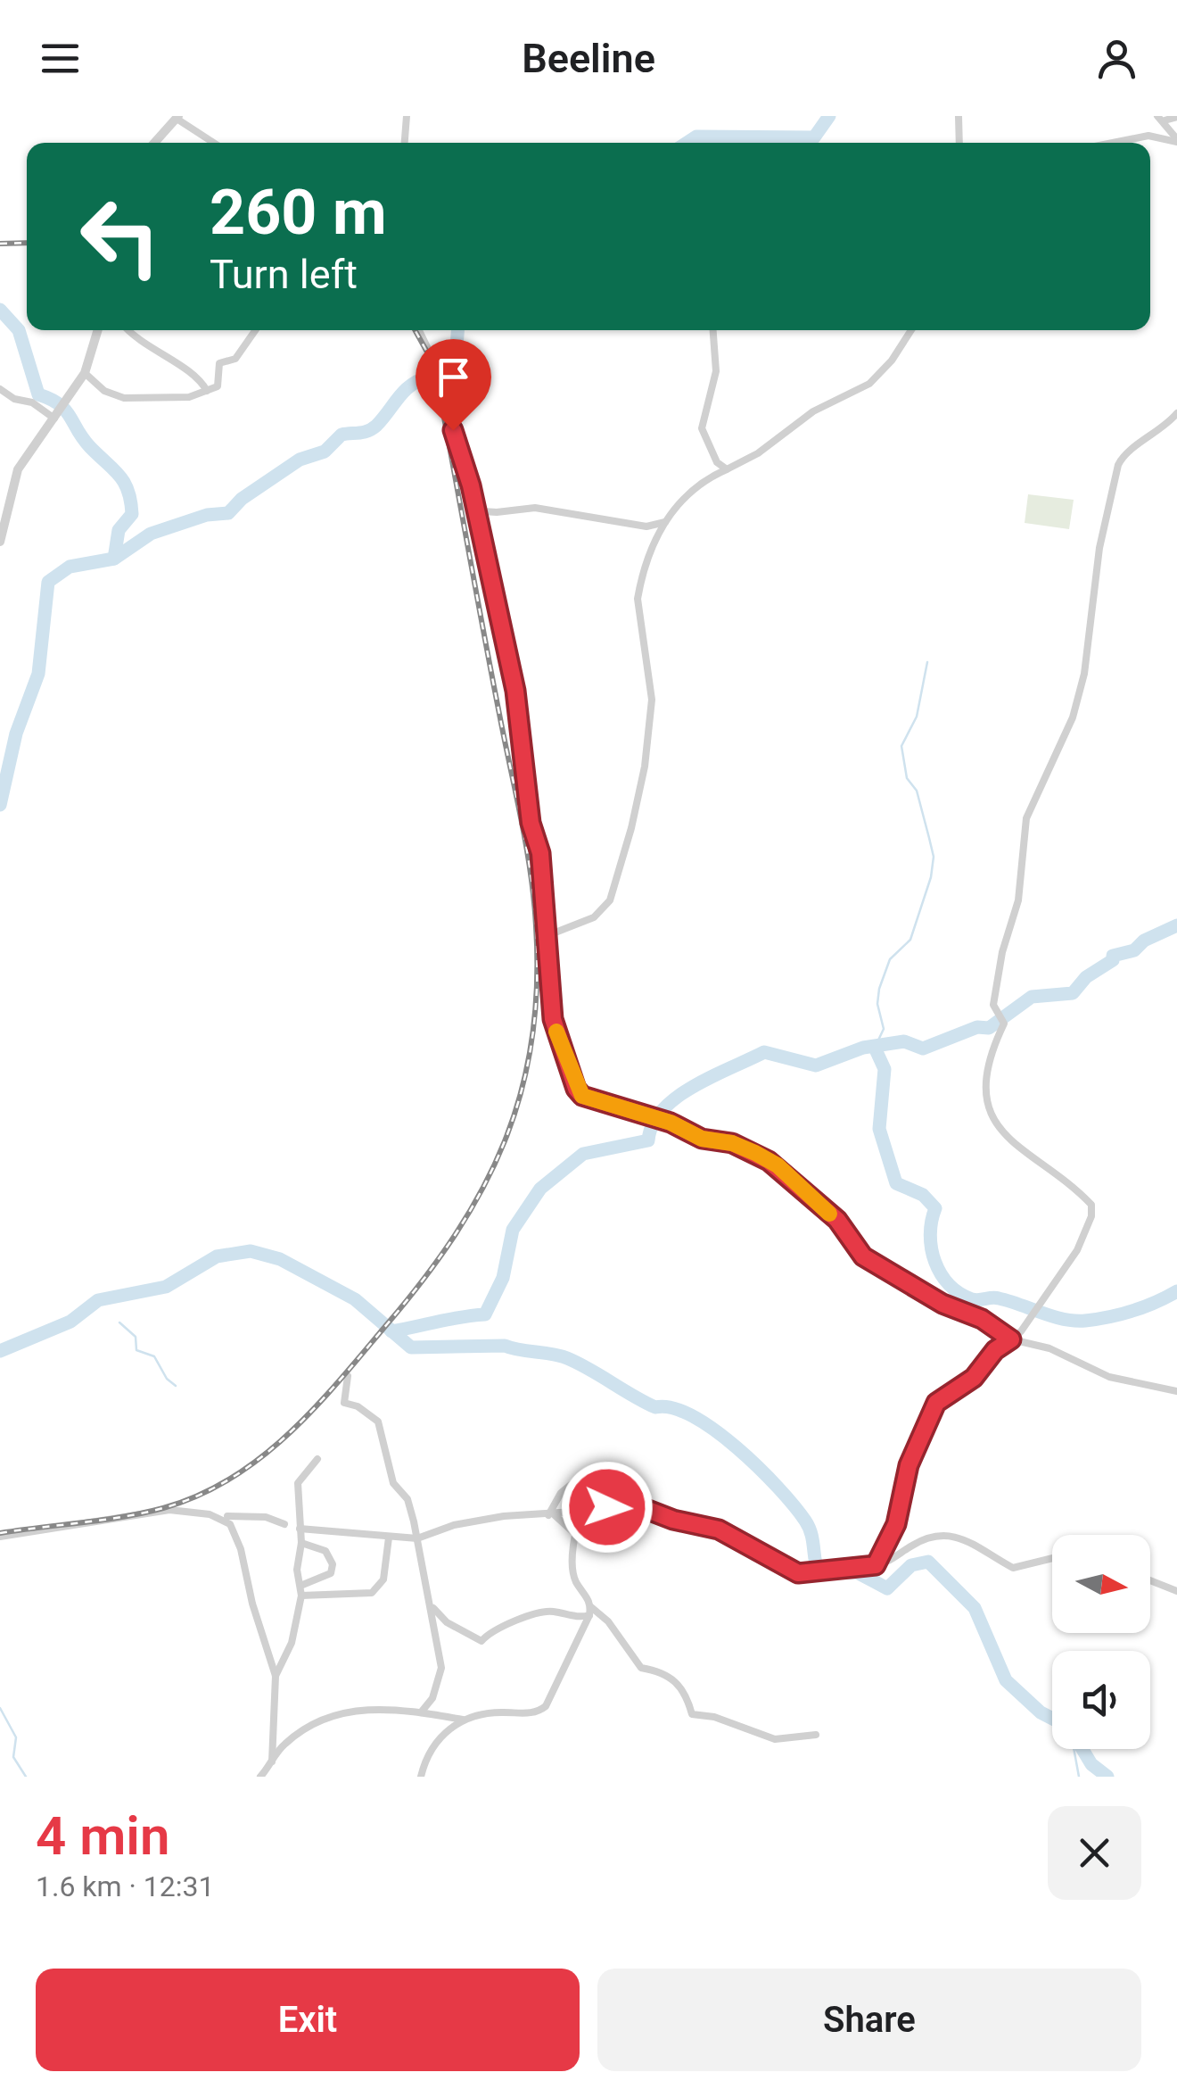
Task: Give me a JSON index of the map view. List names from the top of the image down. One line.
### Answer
{"north":"right","page":{"header":"Beeline","turn":["260 m","Turn left"],"heading":["4 min","1.6 km · 12:31"],"buttons":["Exit","Share"]}}
